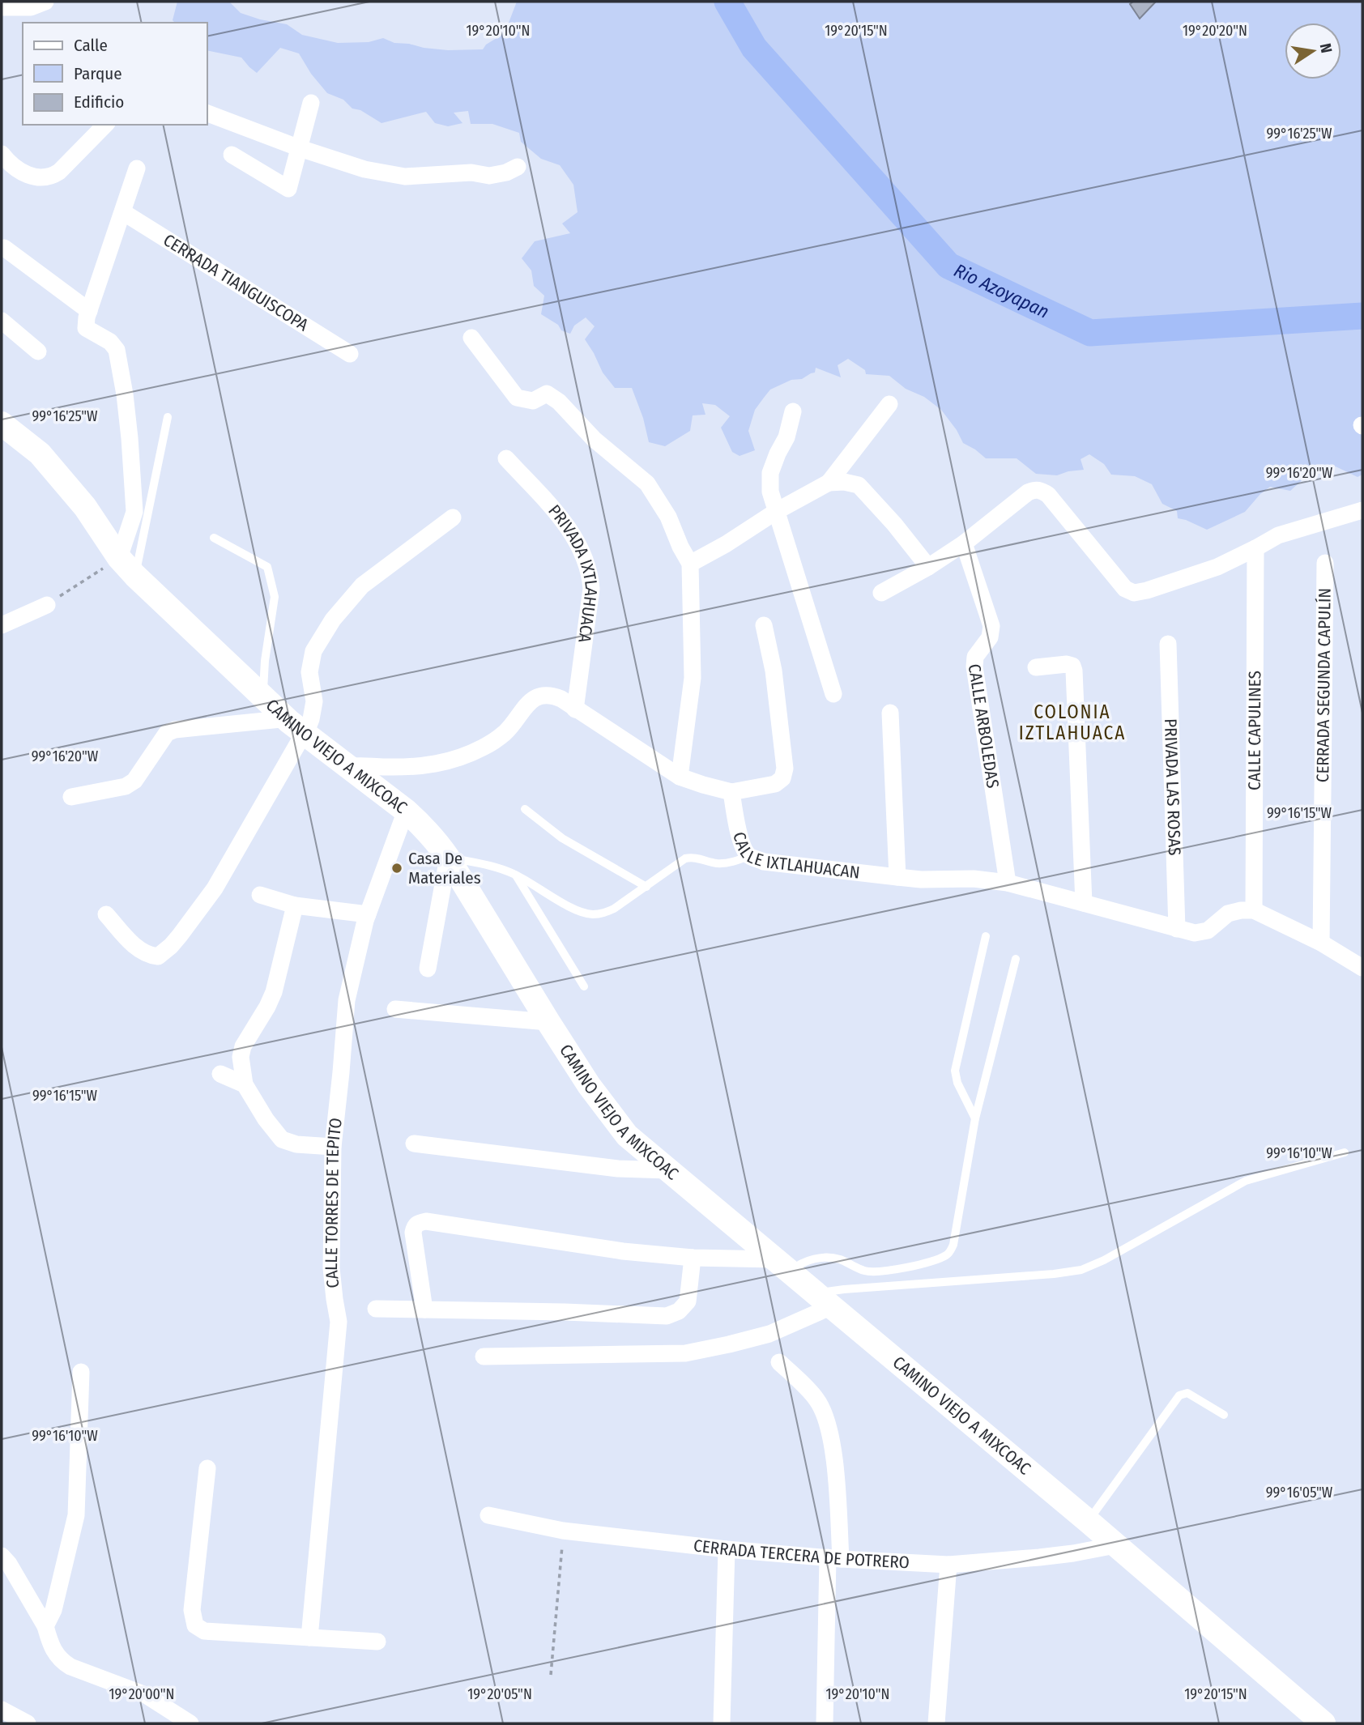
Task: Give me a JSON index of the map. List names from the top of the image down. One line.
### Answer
{"streets":{"main road":["CAMINO VIEJO A MIXCOAC"],"street":["CERRADA TIANGUISCOPA","PRIVADA IXTLAHUACA","CERRADA SEGUNDA CAPULÍN","CALLE ARBOLEDAS","CALLE CAPULINES","PRIVADA LAS ROSAS","CALLE IXTLAHUACAN","CALLE TORRES DE TEPITO","CERRADA TERCERA DE POTRERO"]},"crossings":[["PRIVADA IXTLAHUACA","CALLE IXTLAHUACAN"],["CALLE ARBOLEDAS","CALLE IXTLAHUACAN"],["CALLE CAPULINES","CALLE IXTLAHUACAN"],["CAMINO VIEJO A MIXCOAC","CALLE IXTLAHUACAN"],["CAMINO VIEJO A MIXCOAC","CALLE TORRES DE TEPITO"],["CAMINO VIEJO A MIXCOAC","CERRADA TERCERA DE POTRERO"],["PRIVADA LAS ROSAS","CALLE IXTLAHUACAN"]],"districts":["COLONIA IZTLAHUACA"],"water":["Rio Azoyapan"],"places":["Casa De Materiales"],"legend":["Calle","Parque","Edificio"],"north":"right","coordinates":["19°20'10\"N","19°20'15\"N","19°20'20\"N","99°16'25\"W","99°16'20\"W","99°16'15\"W","99°16'10\"W","99°16'05\"W","19°20'00\"N","19°20'05\"N"]}
